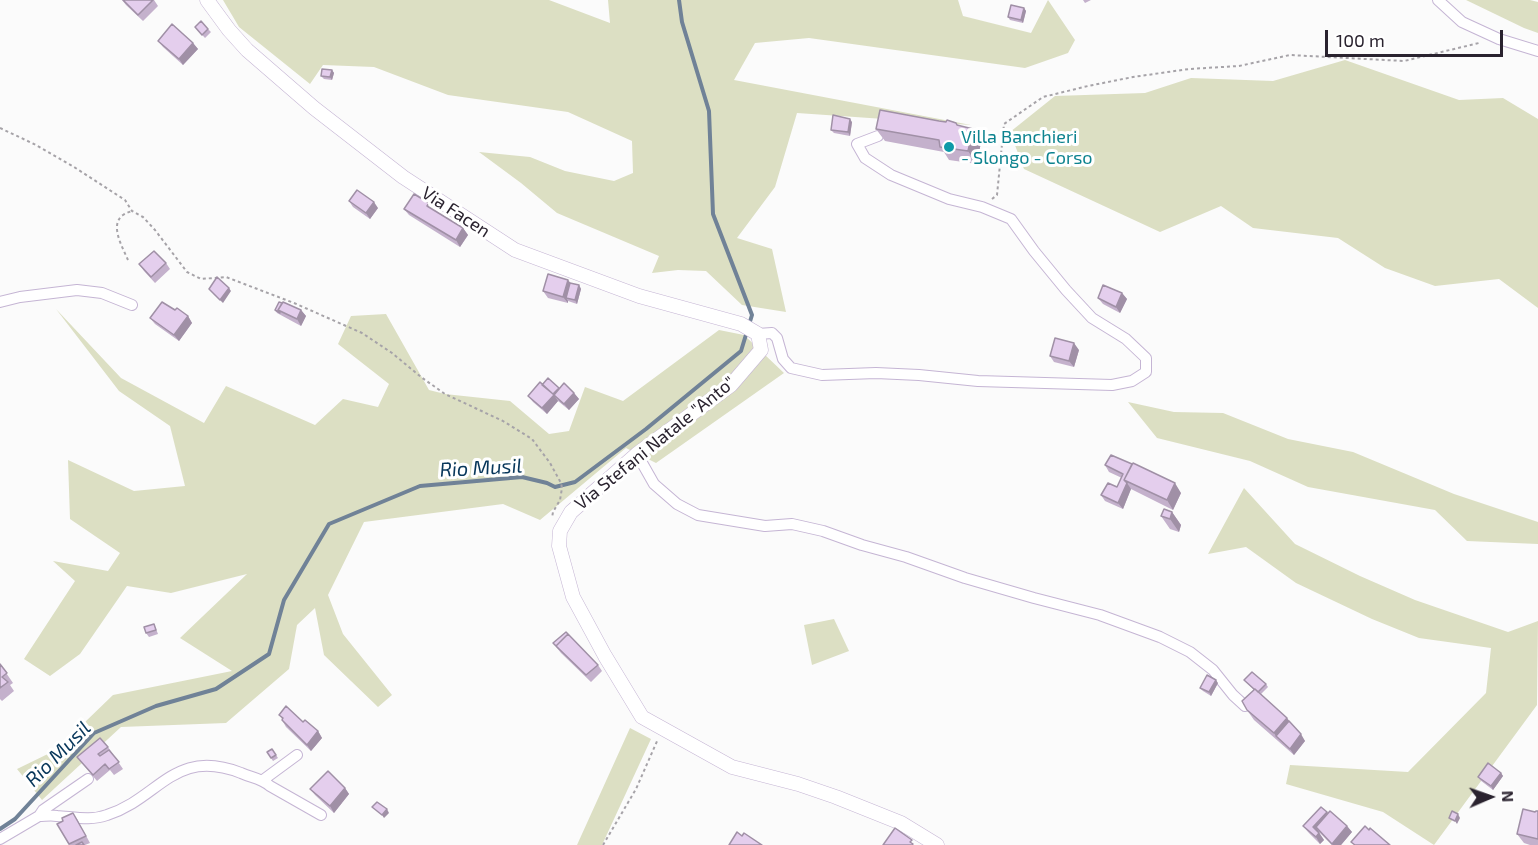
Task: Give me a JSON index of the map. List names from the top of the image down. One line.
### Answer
{"streets":{"street":["Via Facen","Via Stefani Natale \"Anto\""]},"crossings":[["Via Facen","Via Stefani Natale \"Anto\""]],"water":["Rio Musil"],"places":["Villa Banchieri - Slongo - Corso"],"scale_bar":"100 m","north":"right"}
